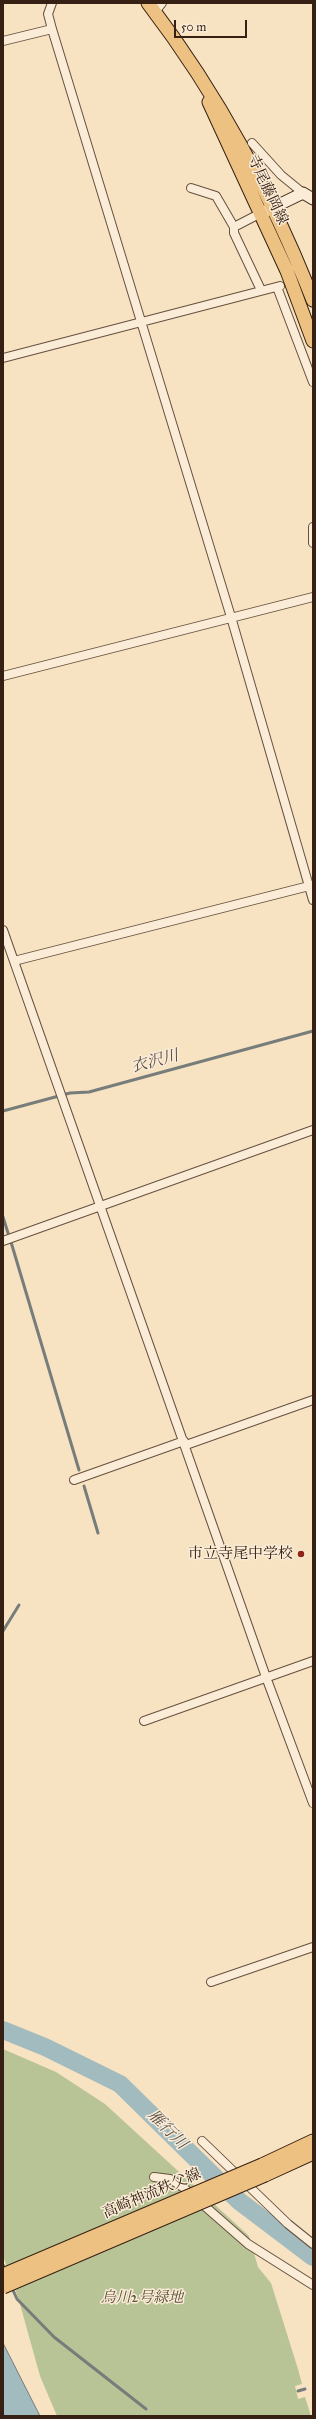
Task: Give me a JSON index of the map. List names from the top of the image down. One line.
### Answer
{"streets":{"main road":["寺尾藤岡線","高崎神流秩父線"]},"water":["衣沢川","雁行川"],"parks":["烏川2号緑地"],"places":["市立寺尾中学校"],"scale_bar":"50 m"}
